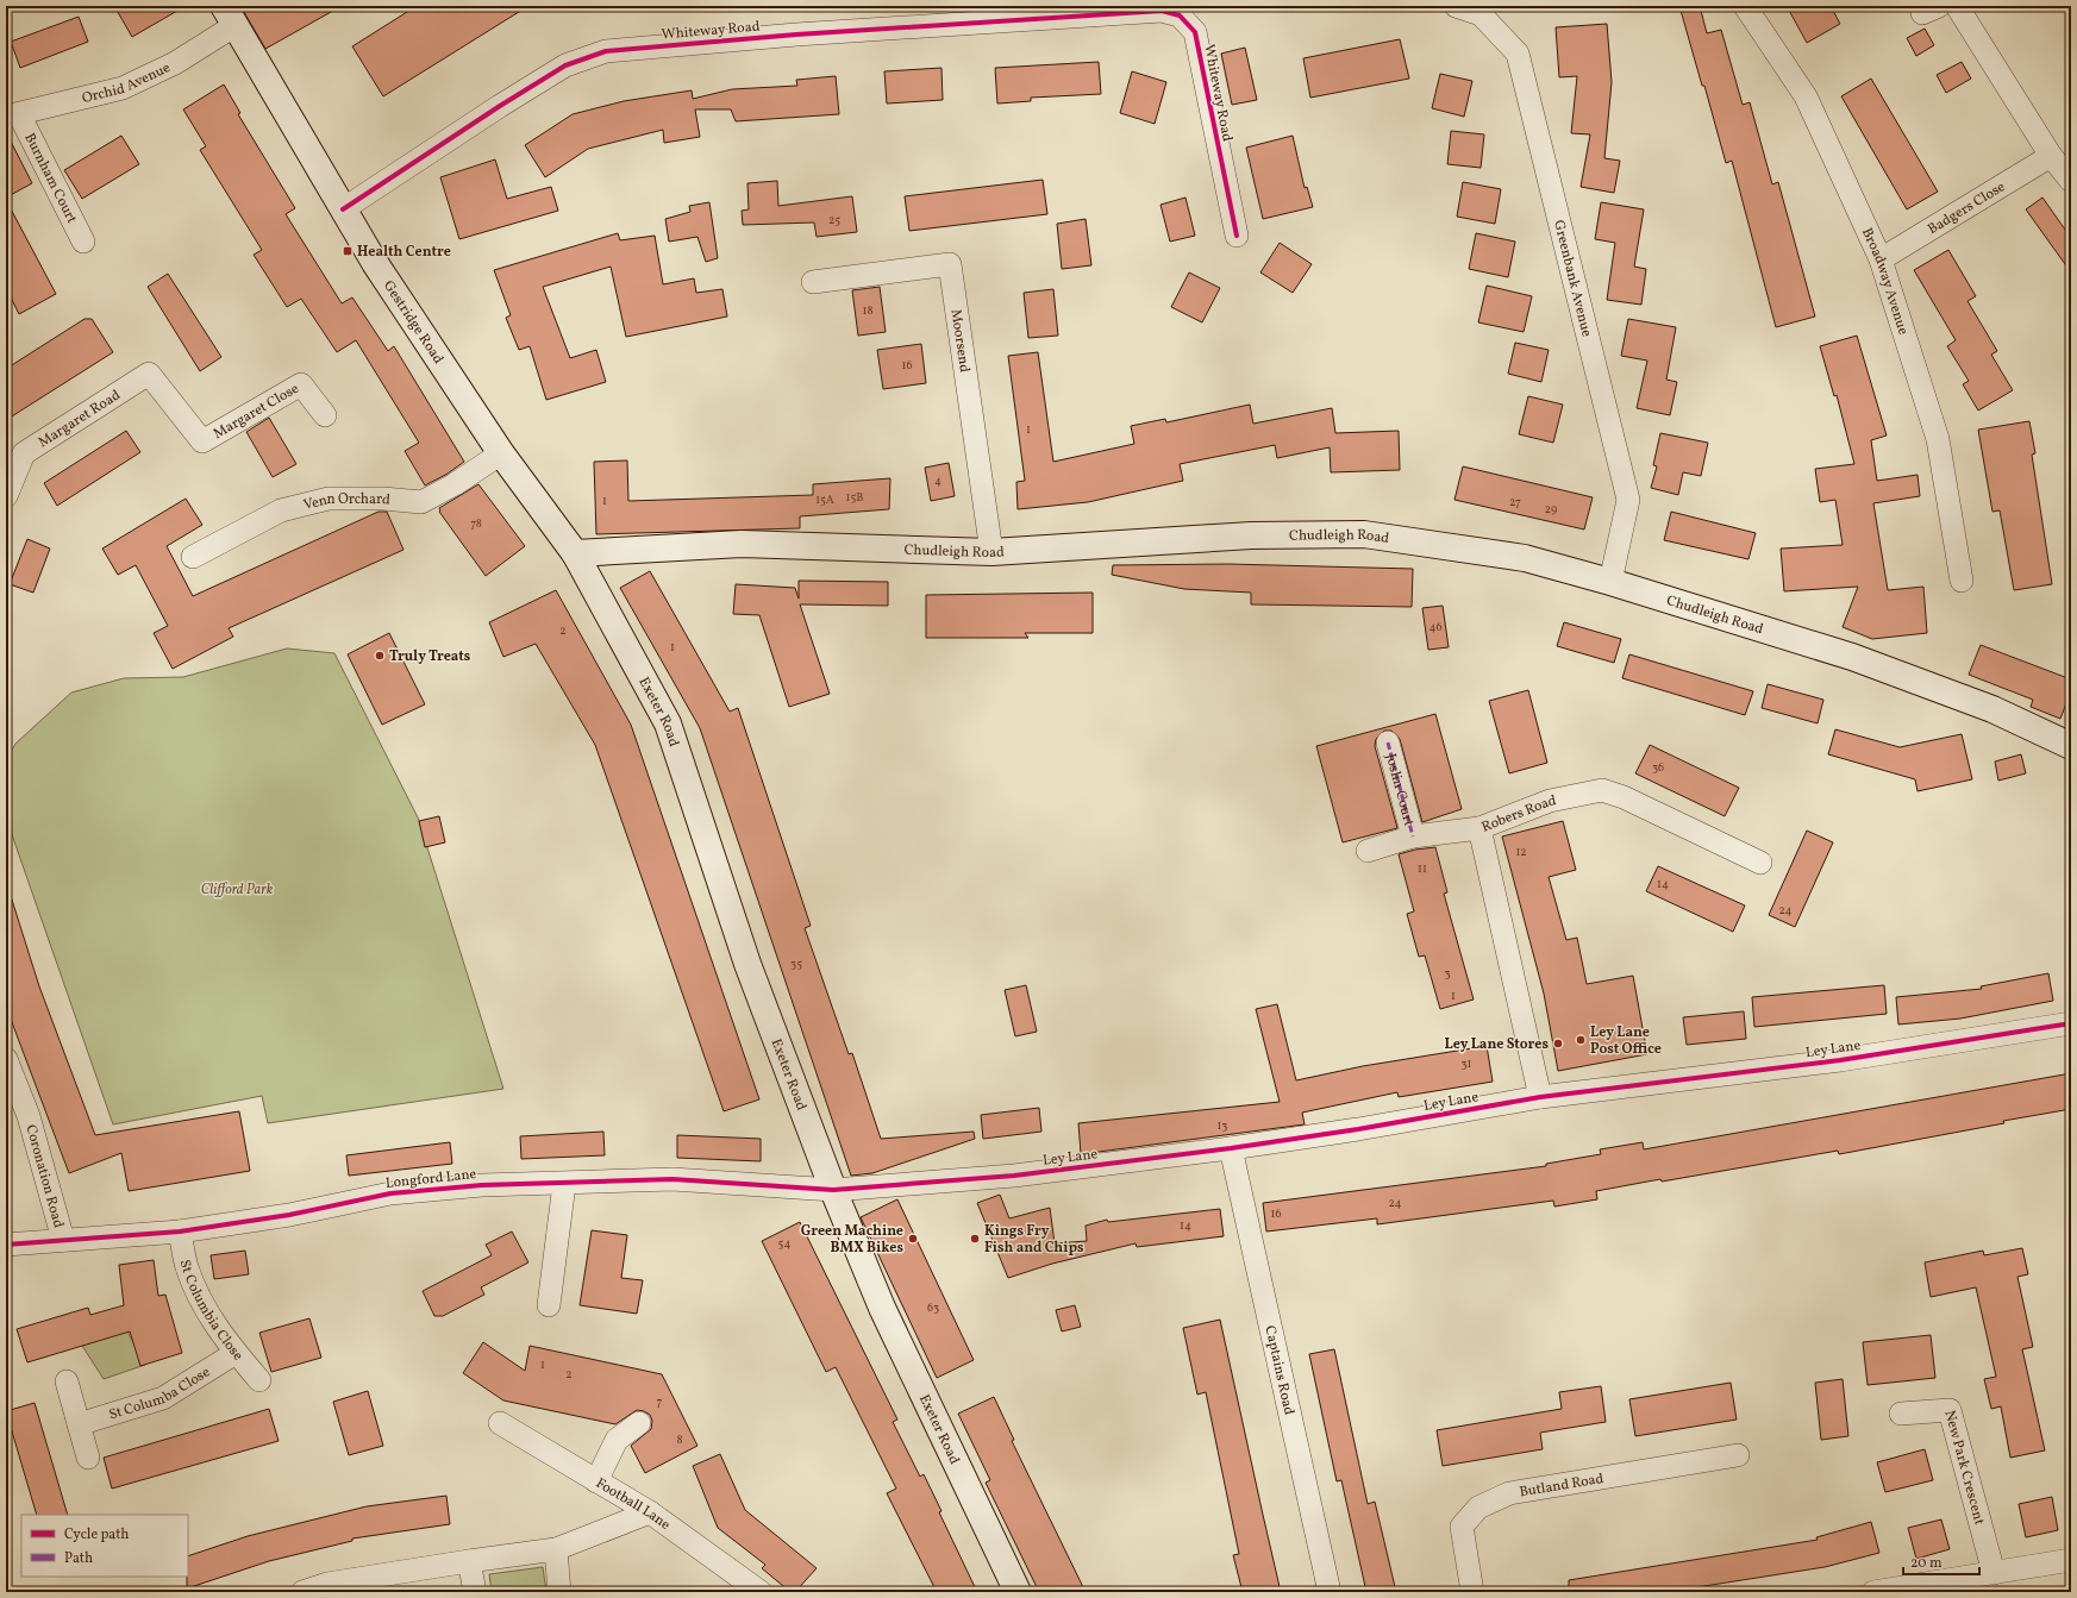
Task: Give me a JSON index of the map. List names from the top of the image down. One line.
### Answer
{"streets":{"main road":["Gestridge Road","Chudleigh Road","Exeter Road"],"street":["Whiteway Road","Orchid Avenue","Burnham Court","Badgers Close","Greenbank Avenue","Broadway Avenue","Moorsend","Margaret Close","Margaret Road","Venn Orchard","Joslin Court","Robers Road","Ley Lane","Coronation Road","Longford Lane","St Columbia Close","Captains Road","St Columba Close","New Park Crescent","Butland Road","Football Lane"]},"crossings":[["Whiteway Road","Gestridge Road"],["Orchid Avenue","Burnham Court"],["Orchid Avenue","Gestridge Road"],["Badgers Close","Broadway Avenue"],["Greenbank Avenue","Chudleigh Road"],["Gestridge Road","Venn Orchard"],["Gestridge Road","Chudleigh Road"],["Gestridge Road","Exeter Road"],["Moorsend","Chudleigh Road"],["Margaret Close","Margaret Road"],["Chudleigh Road","Exeter Road"],["Exeter Road","Ley Lane"],["Exeter Road","Longford Lane"],["Joslin Court","Robers Road"],["Robers Road","Ley Lane"],["Ley Lane","Longford Lane"],["Ley Lane","Captains Road"],["Coronation Road","Longford Lane"],["Longford Lane","St Columbia Close"],["St Columbia Close","St Columba Close"]],"parks":["Clifford Park"],"places":{"transit":["Health Centre"],"other":["Truly Treats","Ley Lane Post Office","Ley Lane Stores","Green Machine BMX Bikes","Kings Fry Fish and Chips"]},"house_numbers":["25","18","16","1","4","15B","15A","1","27","29","78","46","2","1","36","12","11","14","24","35","3","1","31","13","24","16","14","54","63","1","2","7","8"],"legend":["Cycle path","Path"],"scale_bar":"20 m"}
